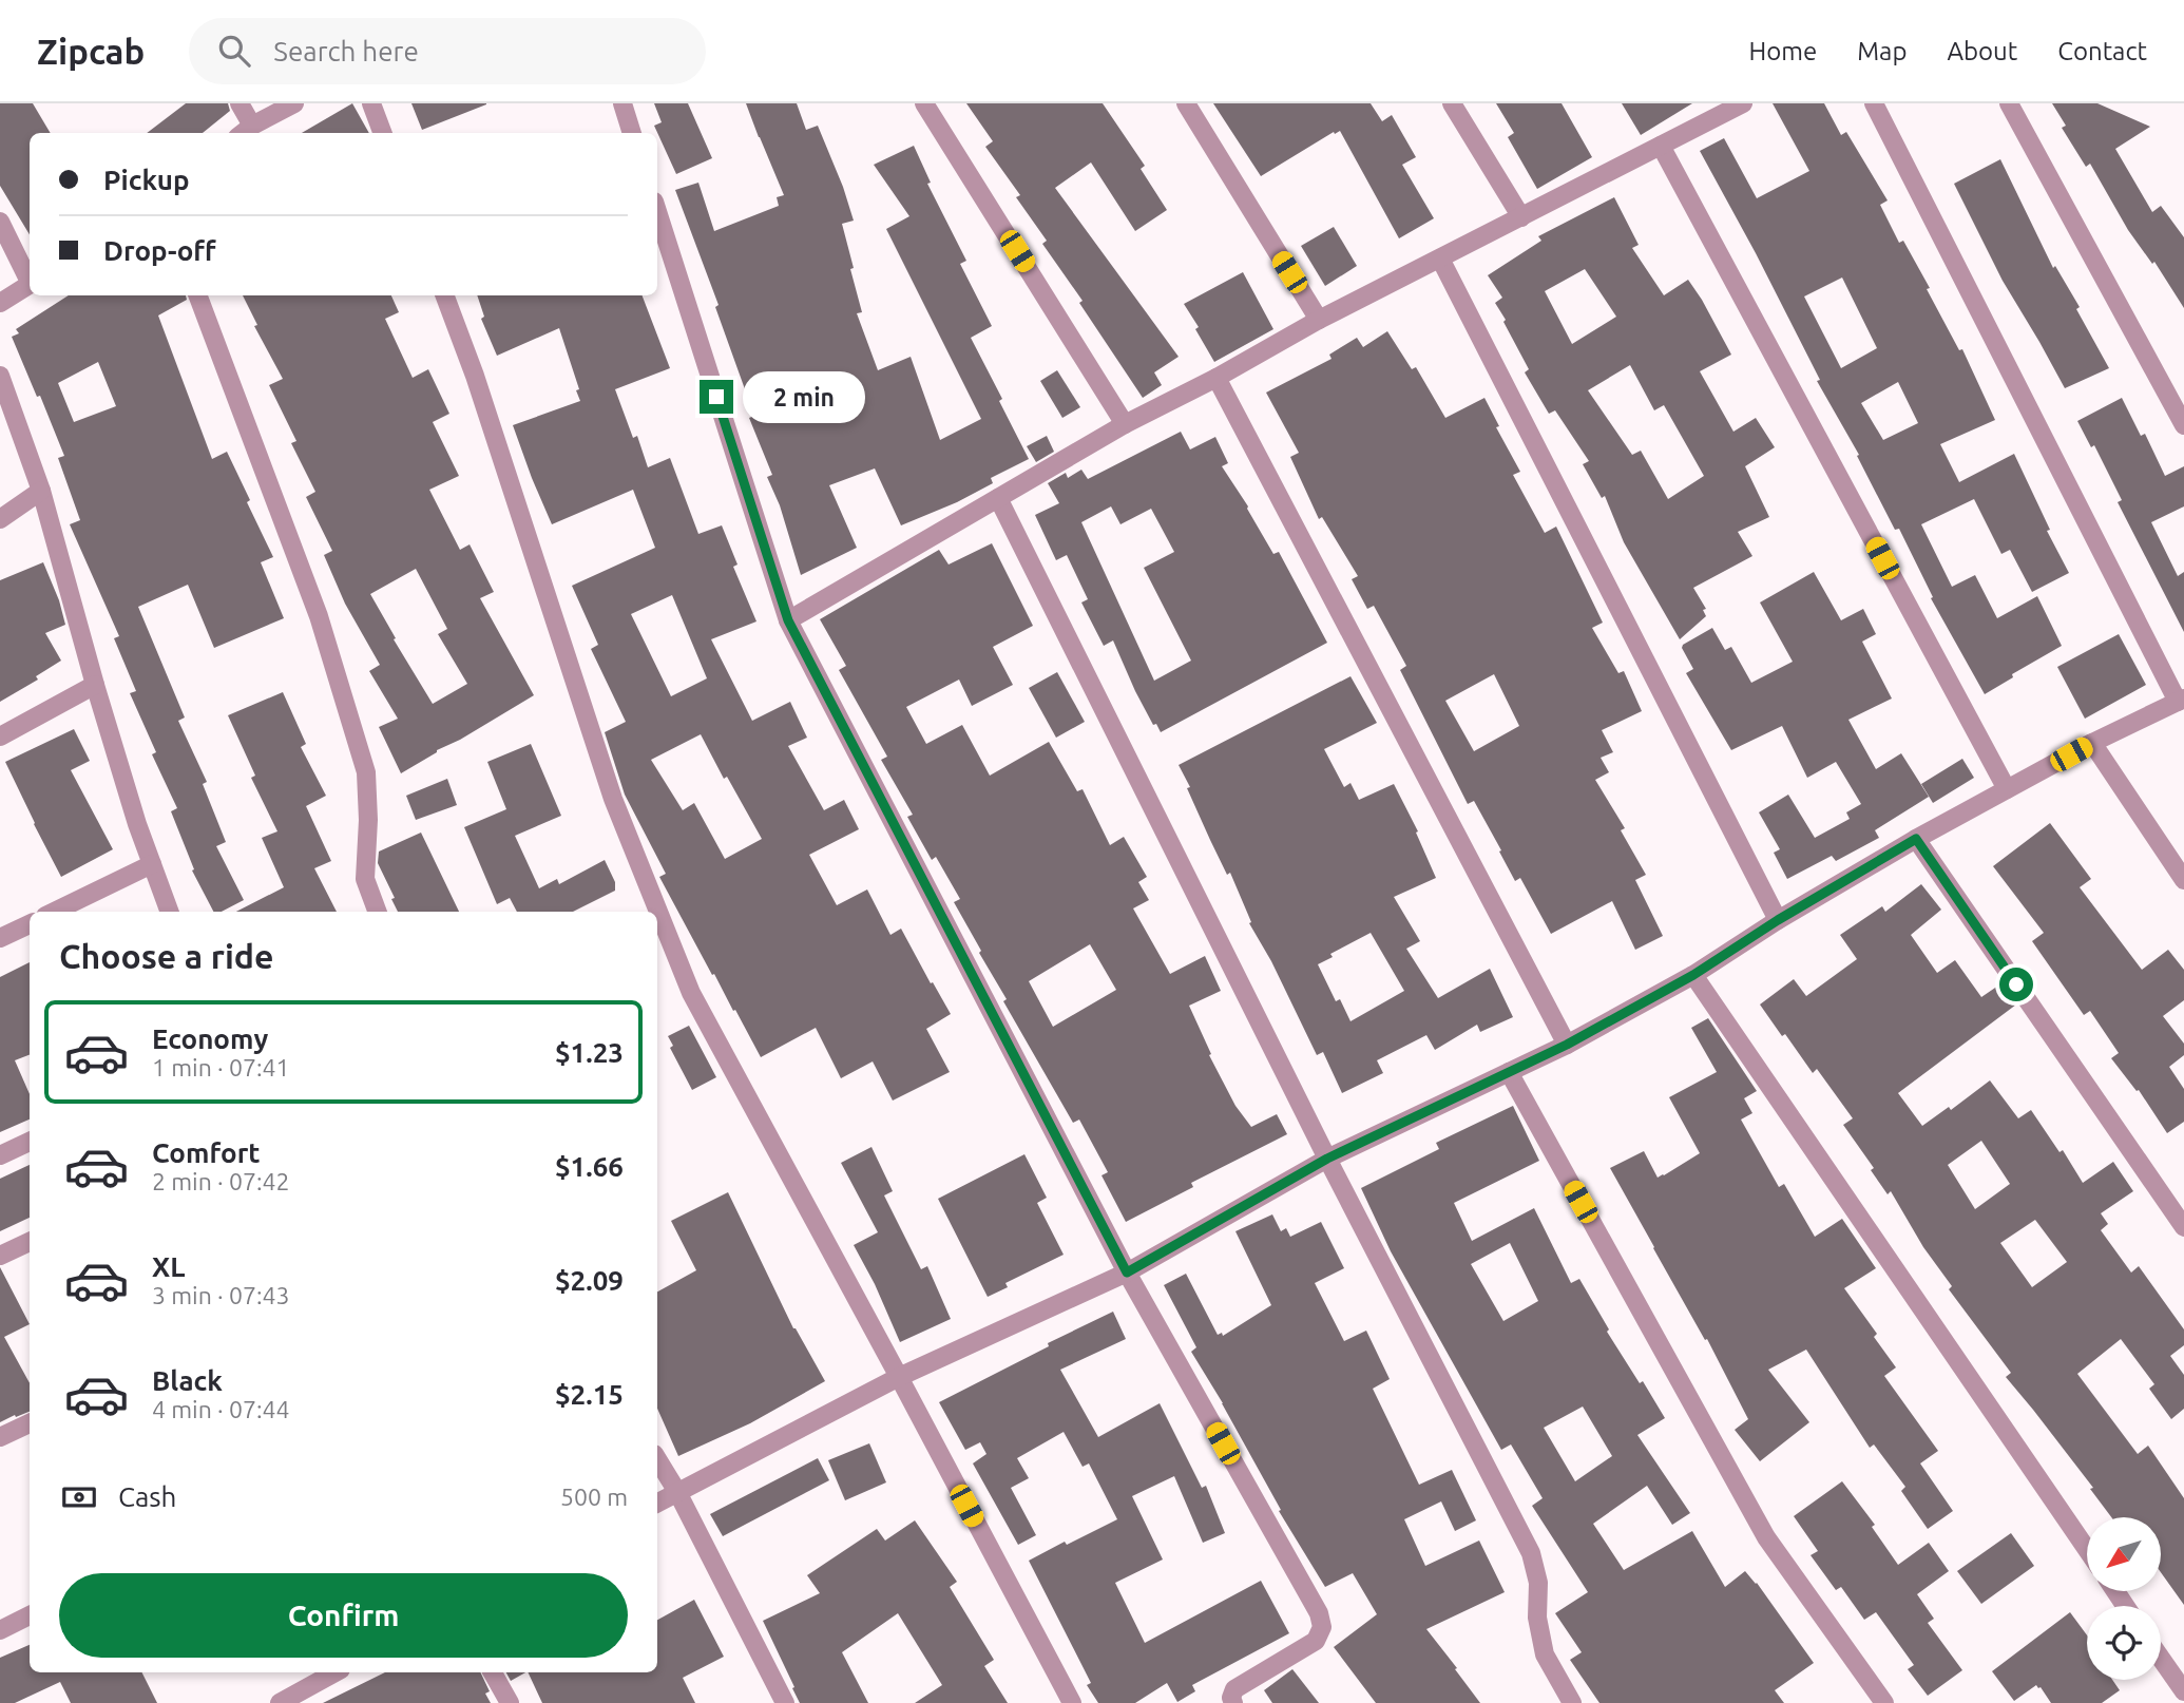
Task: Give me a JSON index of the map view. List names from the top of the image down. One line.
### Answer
{"north":"bottom left","page":{"header":"Zipcab","search":"Search here","nav":["Home","Map","About","Contact"],"banner":["Pickup","Drop-off"],"bubble":"2 min","heading":"Choose a ride","list":[{"name":"Economy","note":"1 min · 07:41","value":"$1.23"},{"name":"Comfort","note":"2 min · 07:42","value":"$1.66"},{"name":"XL","note":"3 min · 07:43","value":"$2.09"},{"name":"Black","note":"4 min · 07:44","value":"$2.15"}],"pay":["Cash","500 m"],"buttons":"Confirm"}}
